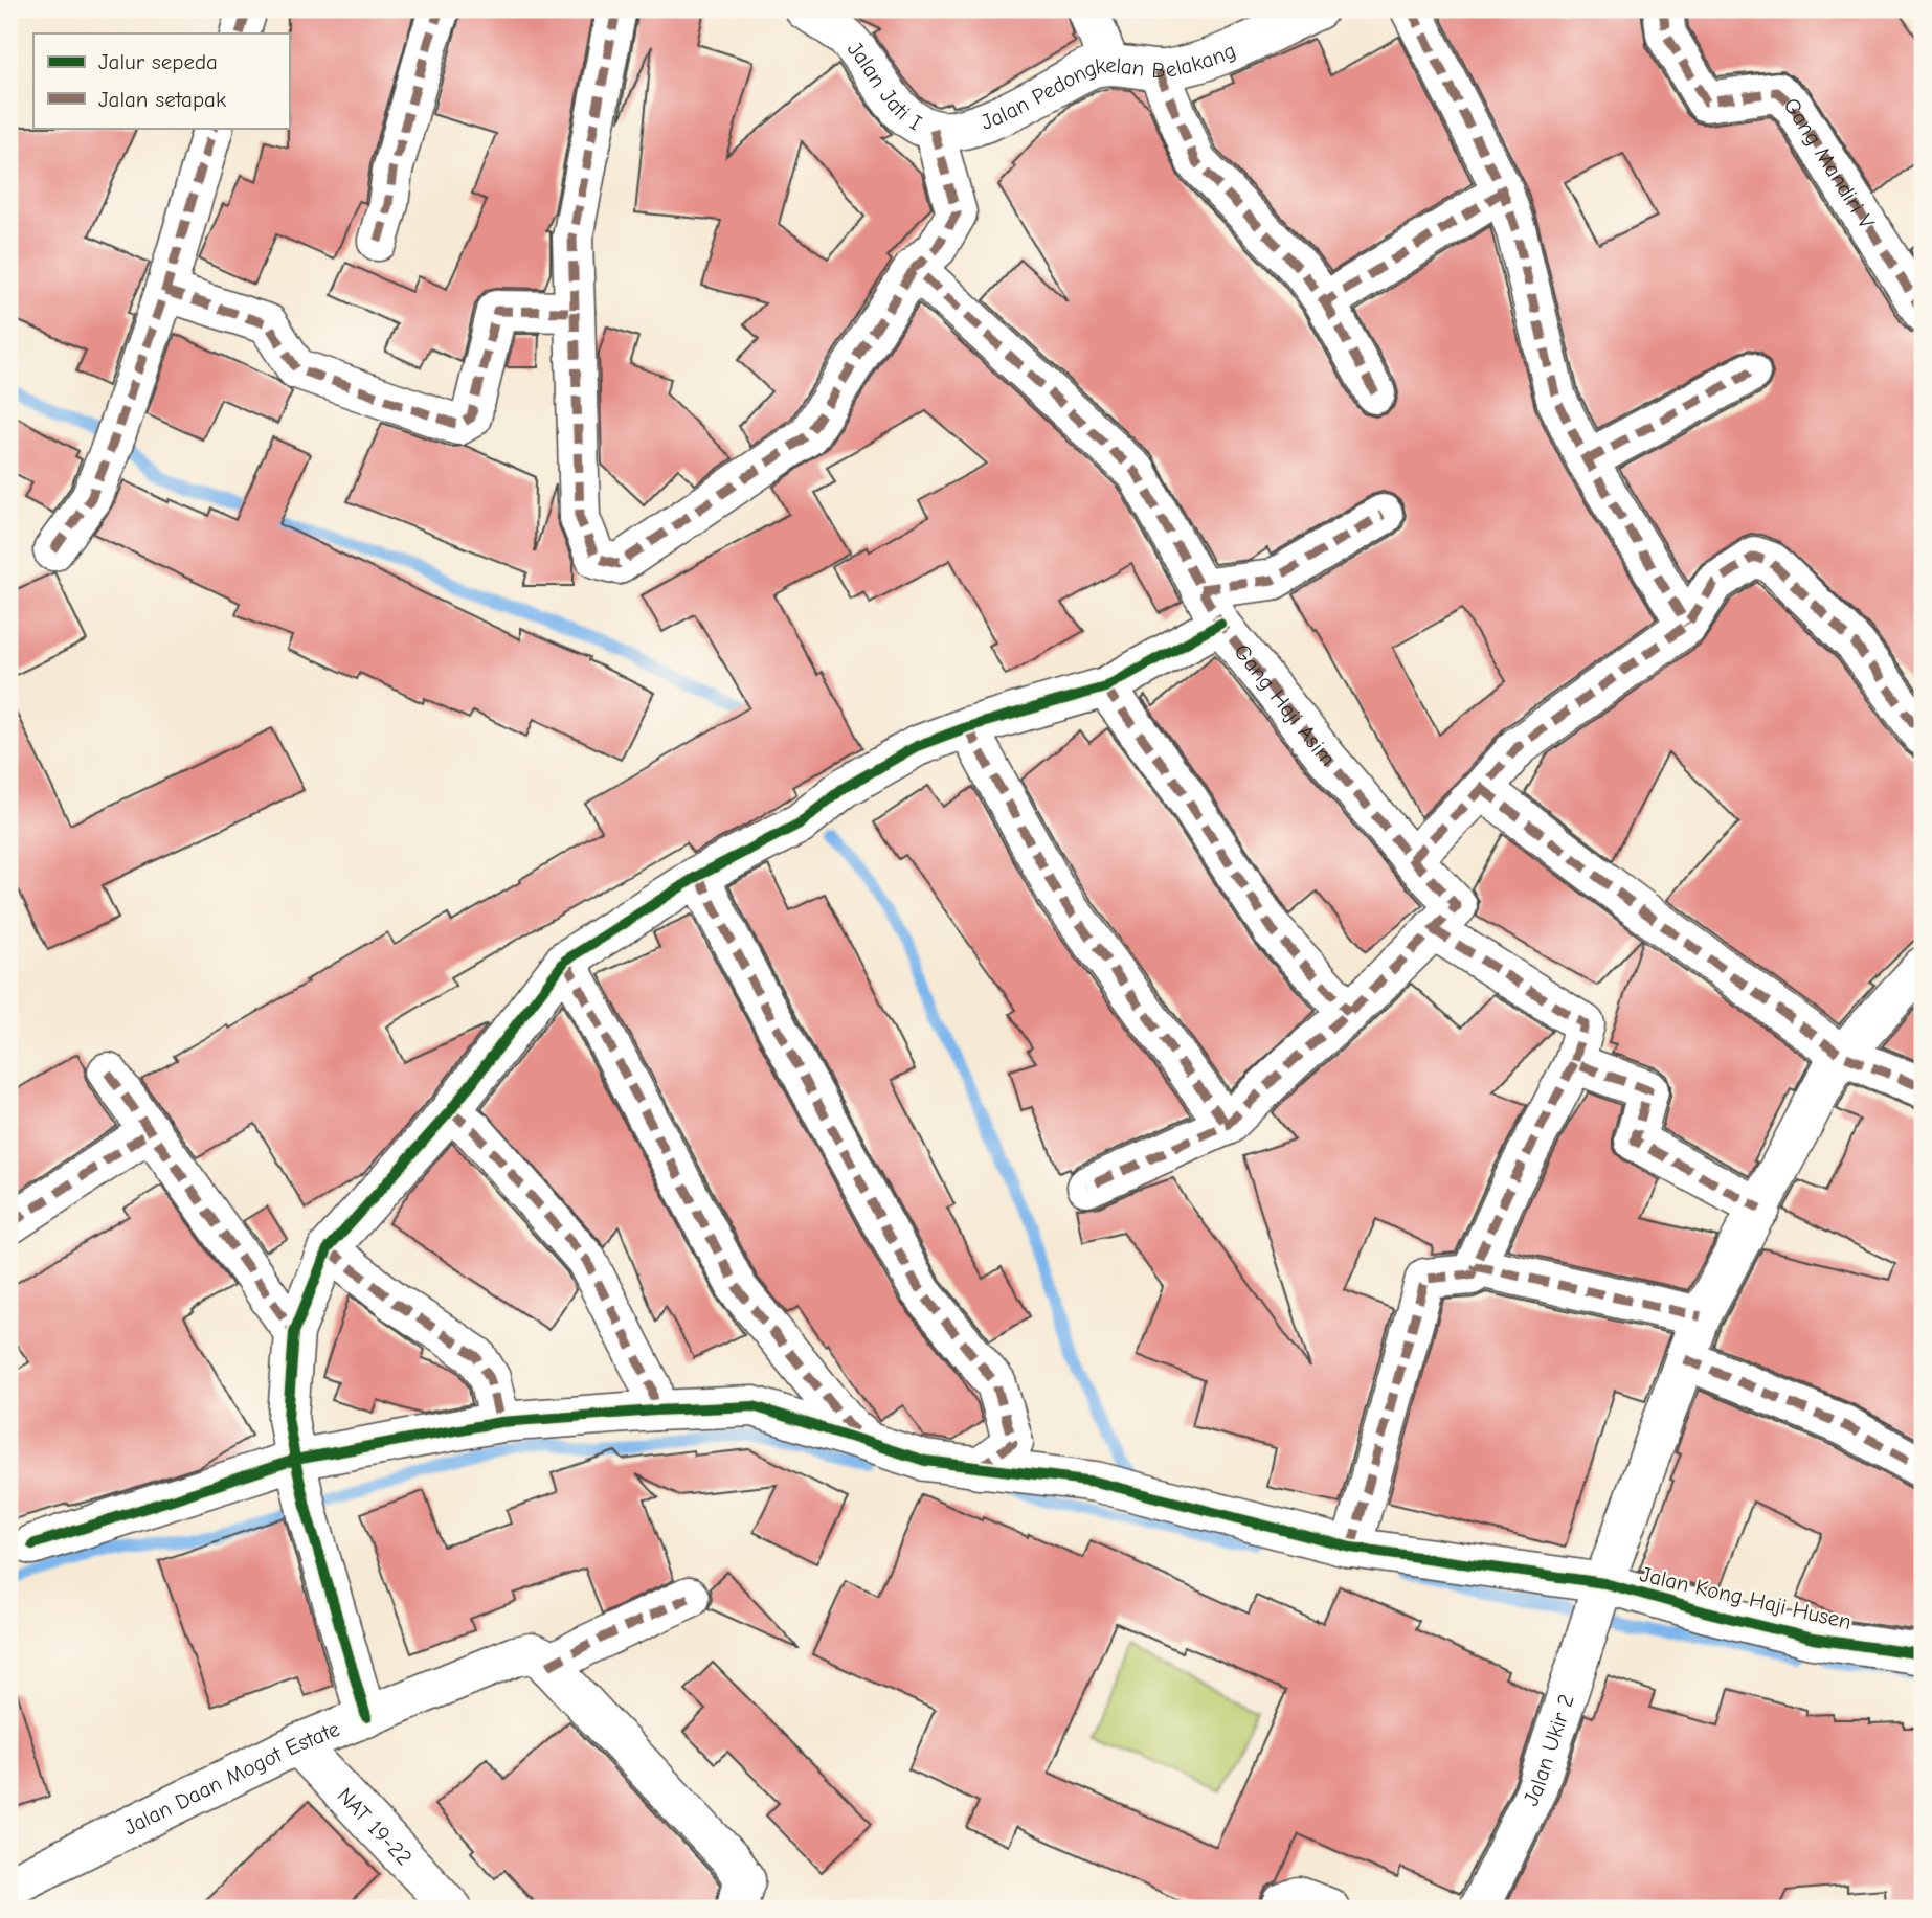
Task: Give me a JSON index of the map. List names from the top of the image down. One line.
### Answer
{"streets":{"street":["Jalan Jati I","Jalan Pedongkelan Belakang","Gang Mandiri V","Gang Haji Asim","Jalan Kong Haji Husen","Jalan Ukir 2","Jalan Daan Mogot Estate","NAT 19-22"]},"crossings":[["Jalan Jati I","Jalan Pedongkelan Belakang"],["Jalan Kong Haji Husen","Jalan Ukir 2"],["Jalan Daan Mogot Estate","NAT 19-22"]],"legend":["Jalur sepeda","Jalan setapak"]}
